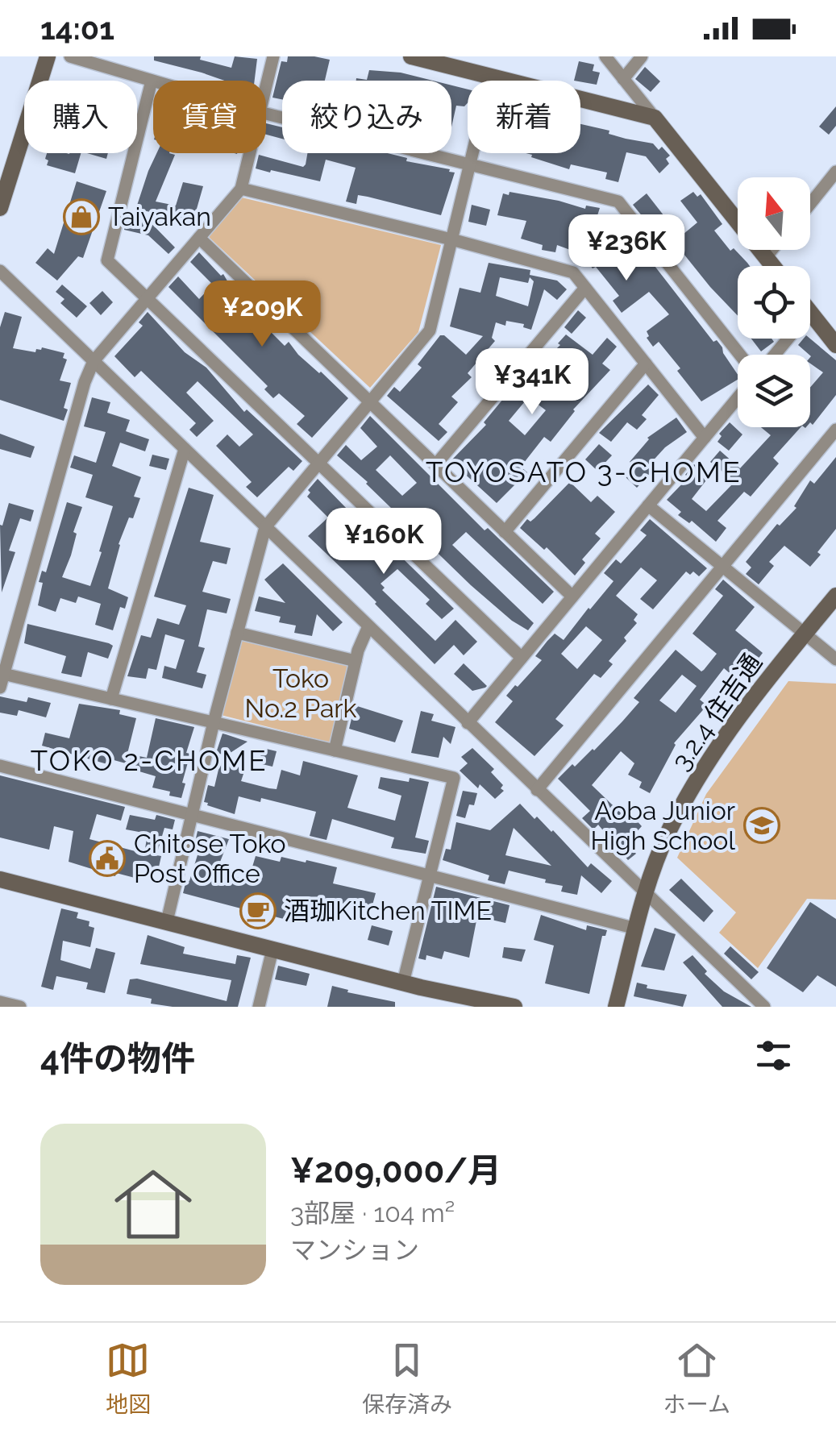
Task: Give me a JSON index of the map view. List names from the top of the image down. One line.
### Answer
{"streets":{"street":["3.2.4 住吉通"]},"districts":["TOYOSATO 3-CHOME","TOKO 2-CHOME"],"parks":["Toko No.2 Park"],"places":{"shop":["Taiyakan"],"school or university":["Aoba Junior High School"],"public building":["Chitose Toko Post Office"],"cafe":["酒珈Kitchen TIME"]},"north":"top","page":{"status":"14:01","chip":["購入","賃貸","絞り込み","新着"],"price":["¥236K","¥209K","¥341K","¥160K"],"heading":"4件の物件","list":[{"name":"¥209,000/月","note":"3部屋 · 104 m² · マンション"}],"tabs":["地図","保存済み","ホーム"]}}
